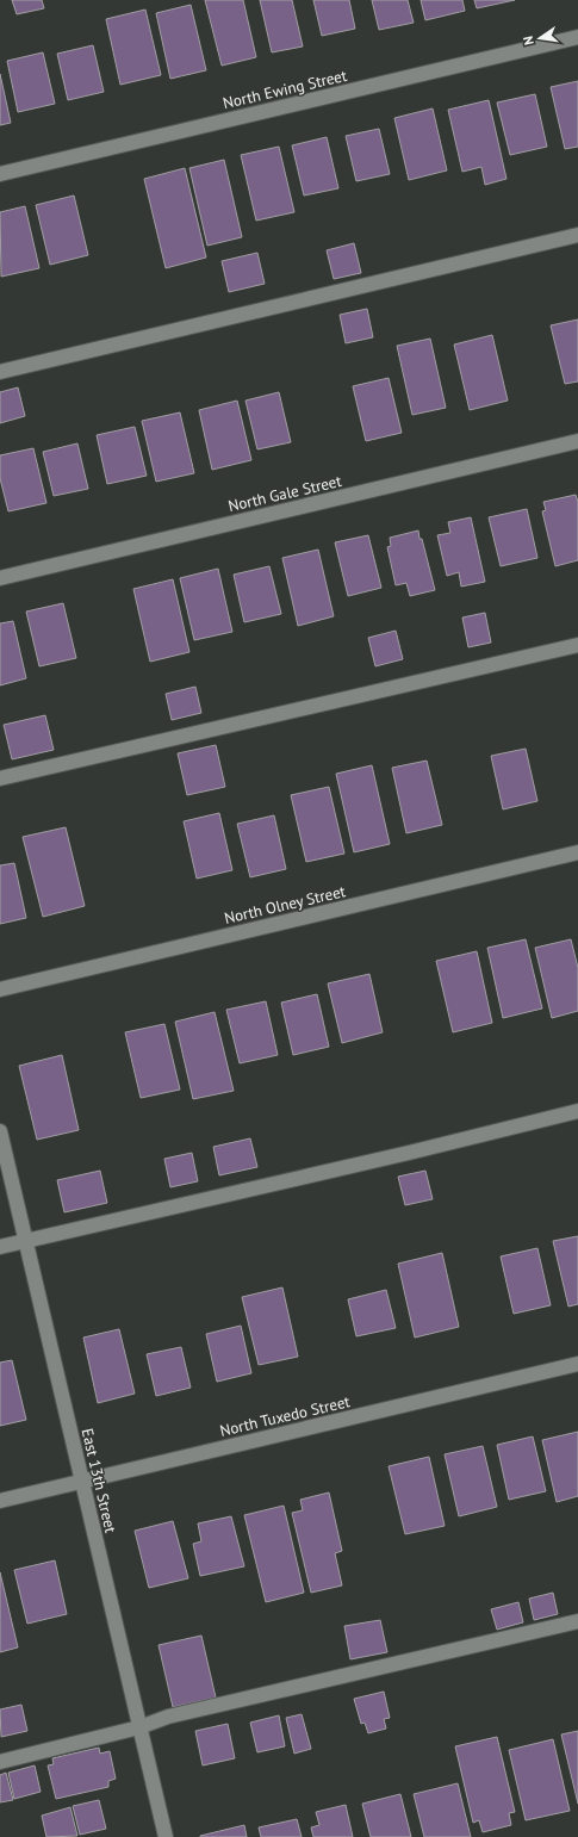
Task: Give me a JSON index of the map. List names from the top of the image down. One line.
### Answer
{"streets":{"street":["North Ewing Street","North Gale Street","North Olney Street","North Tuxedo Street","East 13th Street"]},"crossings":[["North Tuxedo Street","East 13th Street"]],"north":"left"}
